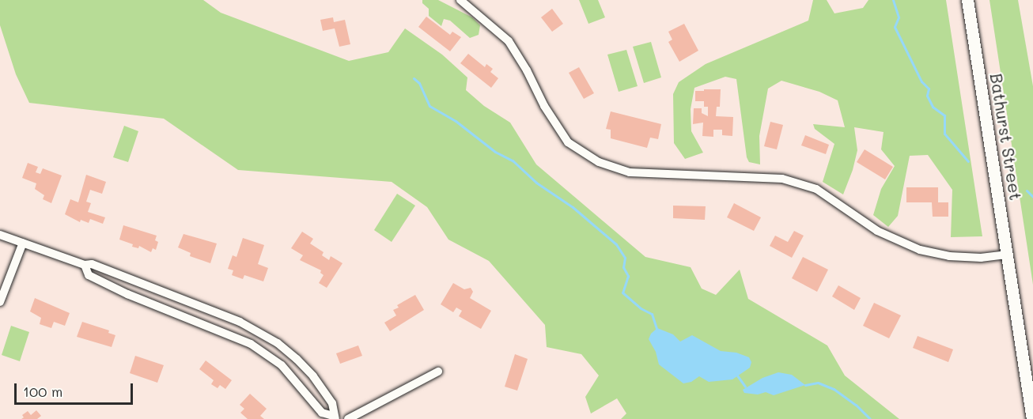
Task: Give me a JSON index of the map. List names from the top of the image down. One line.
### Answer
{"streets":{"main road":["Bathurst Street"]},"scale_bar":"100 m"}
